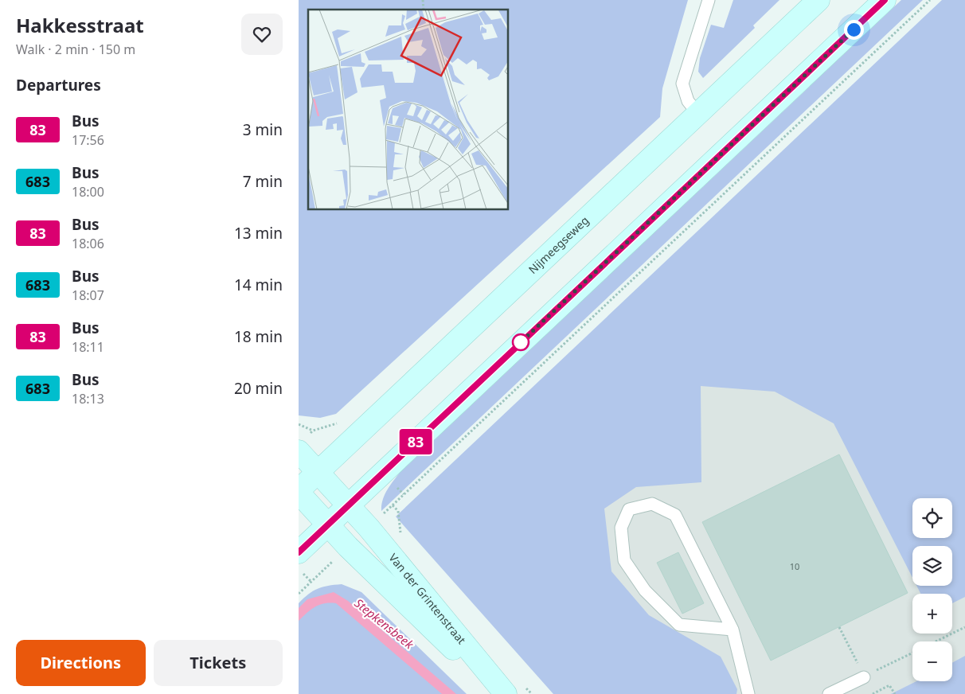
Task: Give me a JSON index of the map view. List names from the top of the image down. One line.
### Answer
{"streets":{"main road":["Nijmeegseweg","Van der Grintenstraat"]},"crossings":[["Nijmeegseweg","Van der Grintenstraat"]],"water":["Stepkensbeek"],"lines":["bus line 83"],"house_numbers":["10"],"page":{"heading":[["Hakkesstraat","Walk · 2 min · 150 m"],"Departures"],"on_map":"83","list":[{"mark":"83","name":"Bus","note":"17:56","value":"3 min"},{"mark":"683","name":"Bus","note":"18:00","value":"7 min"},{"mark":"83","name":"Bus","note":"18:06","value":"13 min"},{"mark":"683","name":"Bus","note":"18:07","value":"14 min"},{"mark":"83","name":"Bus","note":"18:11","value":"18 min"},{"mark":"683","name":"Bus","note":"18:13","value":"20 min"}],"map_buttons":["+","−"],"buttons":["Directions","Tickets"]}}
